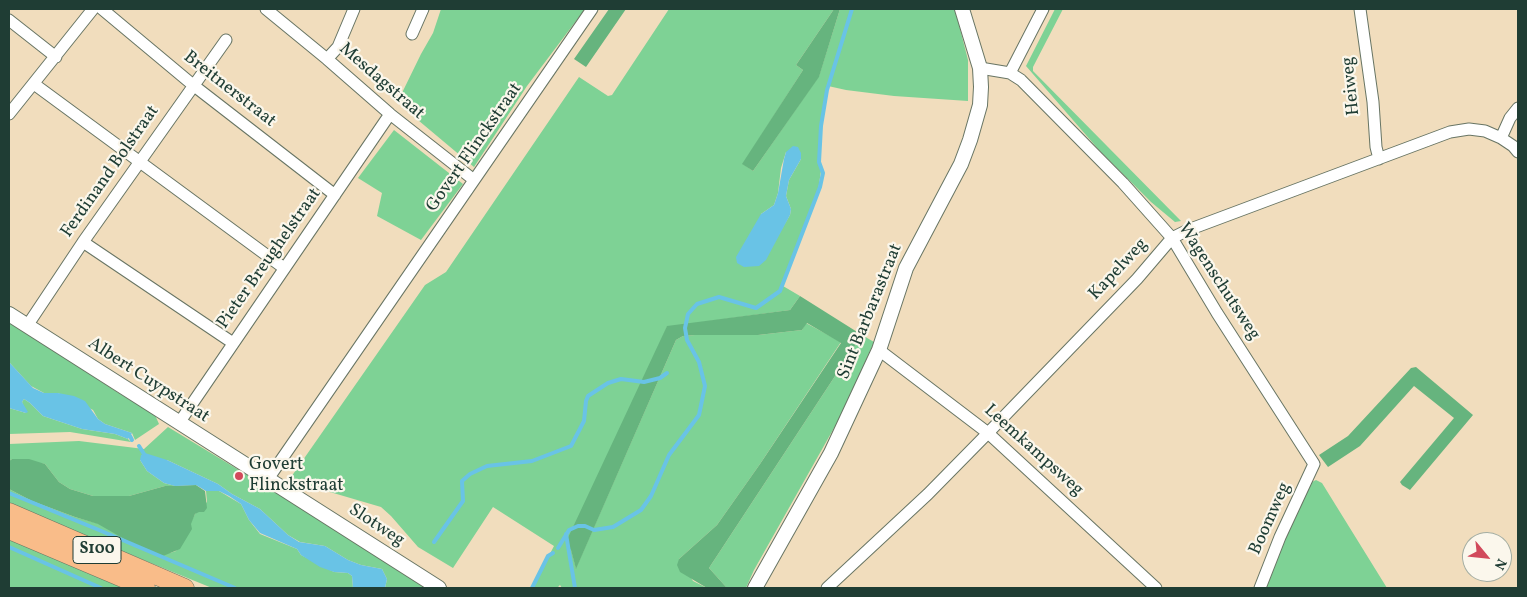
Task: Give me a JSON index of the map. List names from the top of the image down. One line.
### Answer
{"streets":{"main road":["S100"],"street":["Mesdagstraat","Heiweg","Breitnerstraat","Govert Flinckstraat","Ferdinand Bolstraat","Pieter Breughelstraat","Kapelweg","Wagenschutsweg","Sint Barbarastraat","Albert Cuypstraat","Leemkampsweg","Boomweg","Slotweg"]},"crossings":[["Mesdagstraat","Govert Flinckstraat"],["Mesdagstraat","Pieter Breughelstraat"],["Heiweg","Kapelweg"],["Breitnerstraat","Ferdinand Bolstraat"],["Breitnerstraat","Pieter Breughelstraat"],["Govert Flinckstraat","Albert Cuypstraat"],["Govert Flinckstraat","Slotweg"],["Ferdinand Bolstraat","Albert Cuypstraat"],["Pieter Breughelstraat","Albert Cuypstraat"],["Kapelweg","Wagenschutsweg"],["Kapelweg","Leemkampsweg"],["Wagenschutsweg","Sint Barbarastraat"],["Wagenschutsweg","Boomweg"],["Sint Barbarastraat","Leemkampsweg"],["Albert Cuypstraat","Slotweg"]],"places":["Govert Flinckstraat"],"north":"bottom right"}
